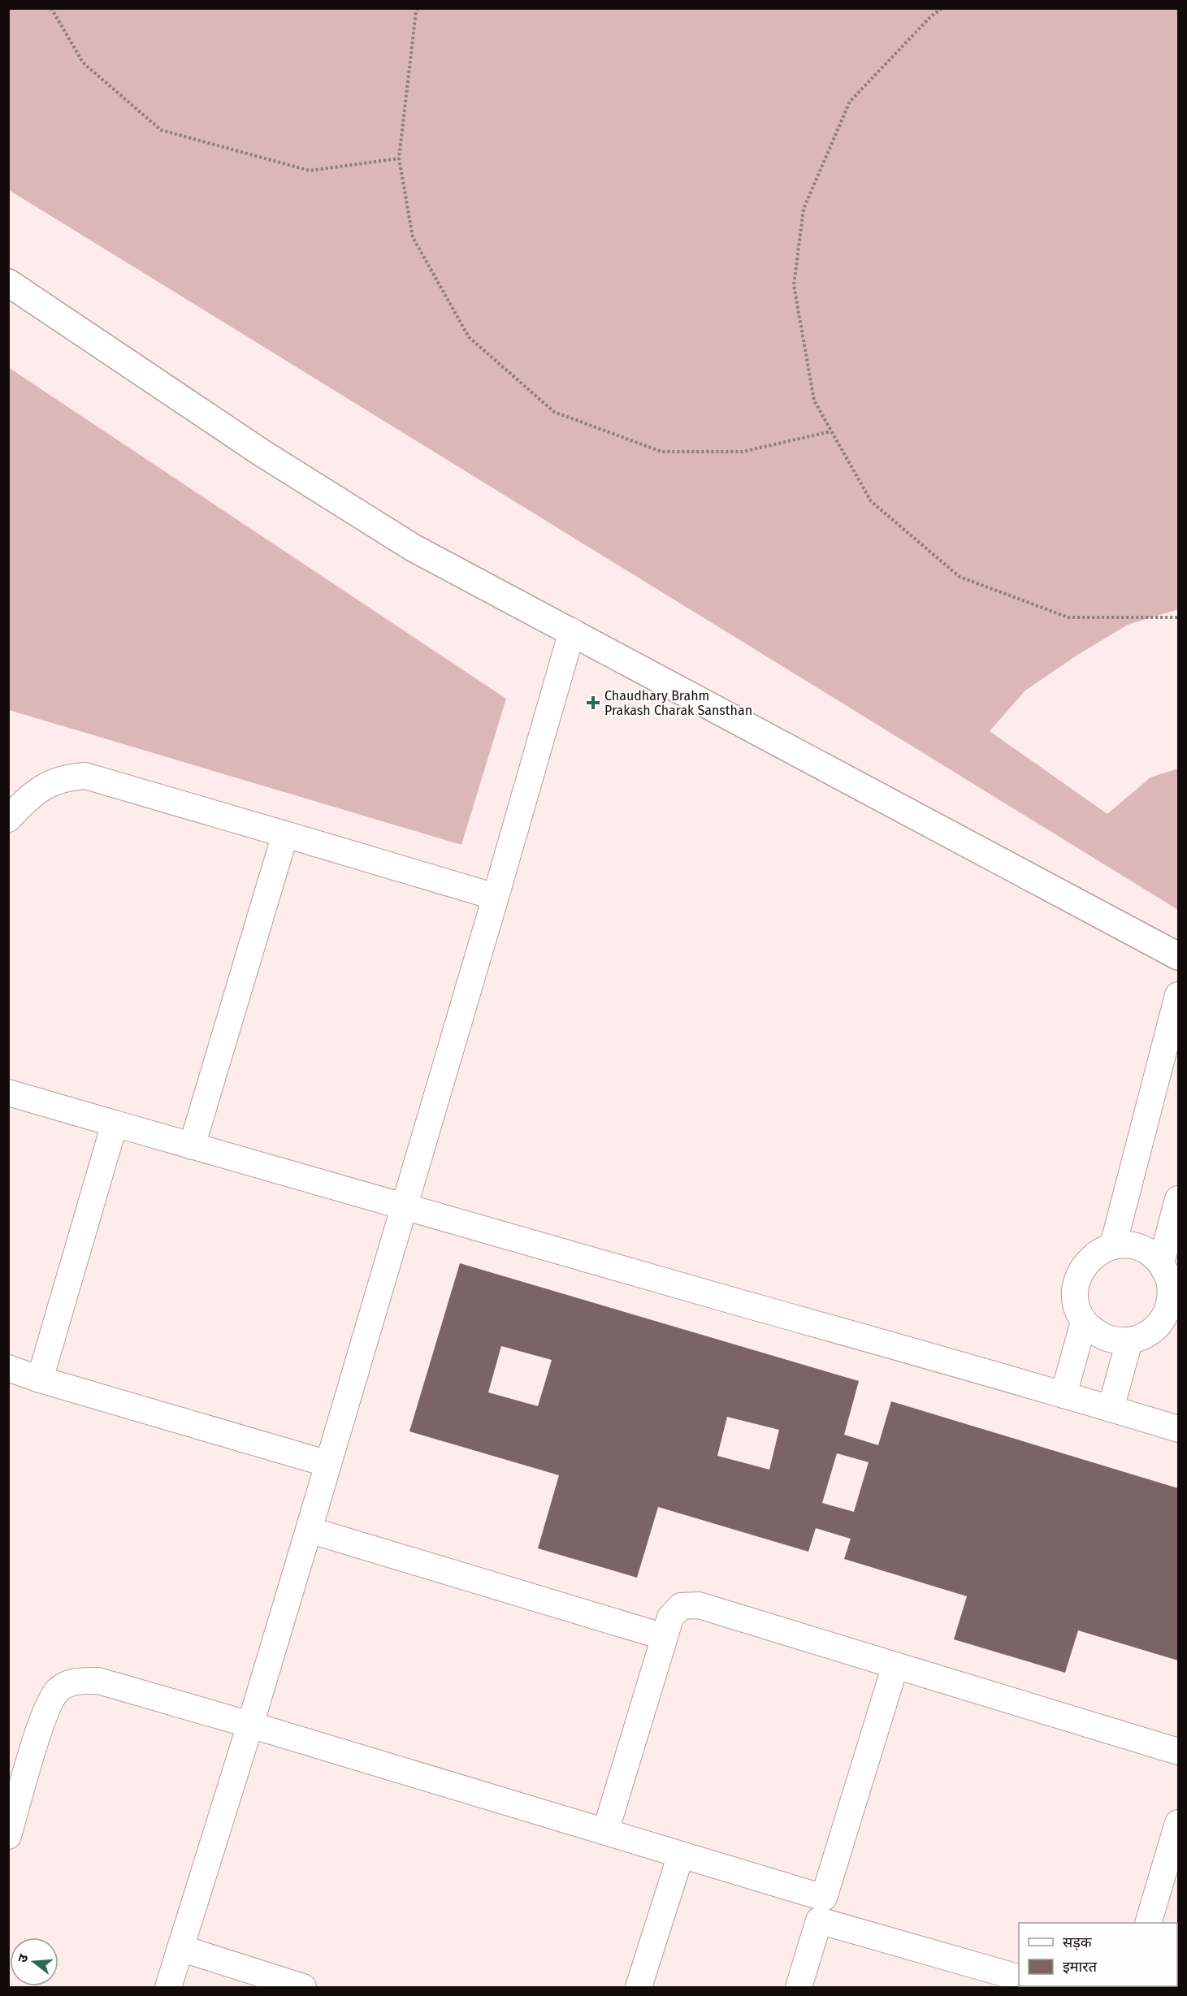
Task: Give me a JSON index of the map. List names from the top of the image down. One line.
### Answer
{"places":{"health":["Chaudhary Brahm Prakash Charak Sansthan"]},"legend":["सड़क","इमारत"],"north":"left"}
